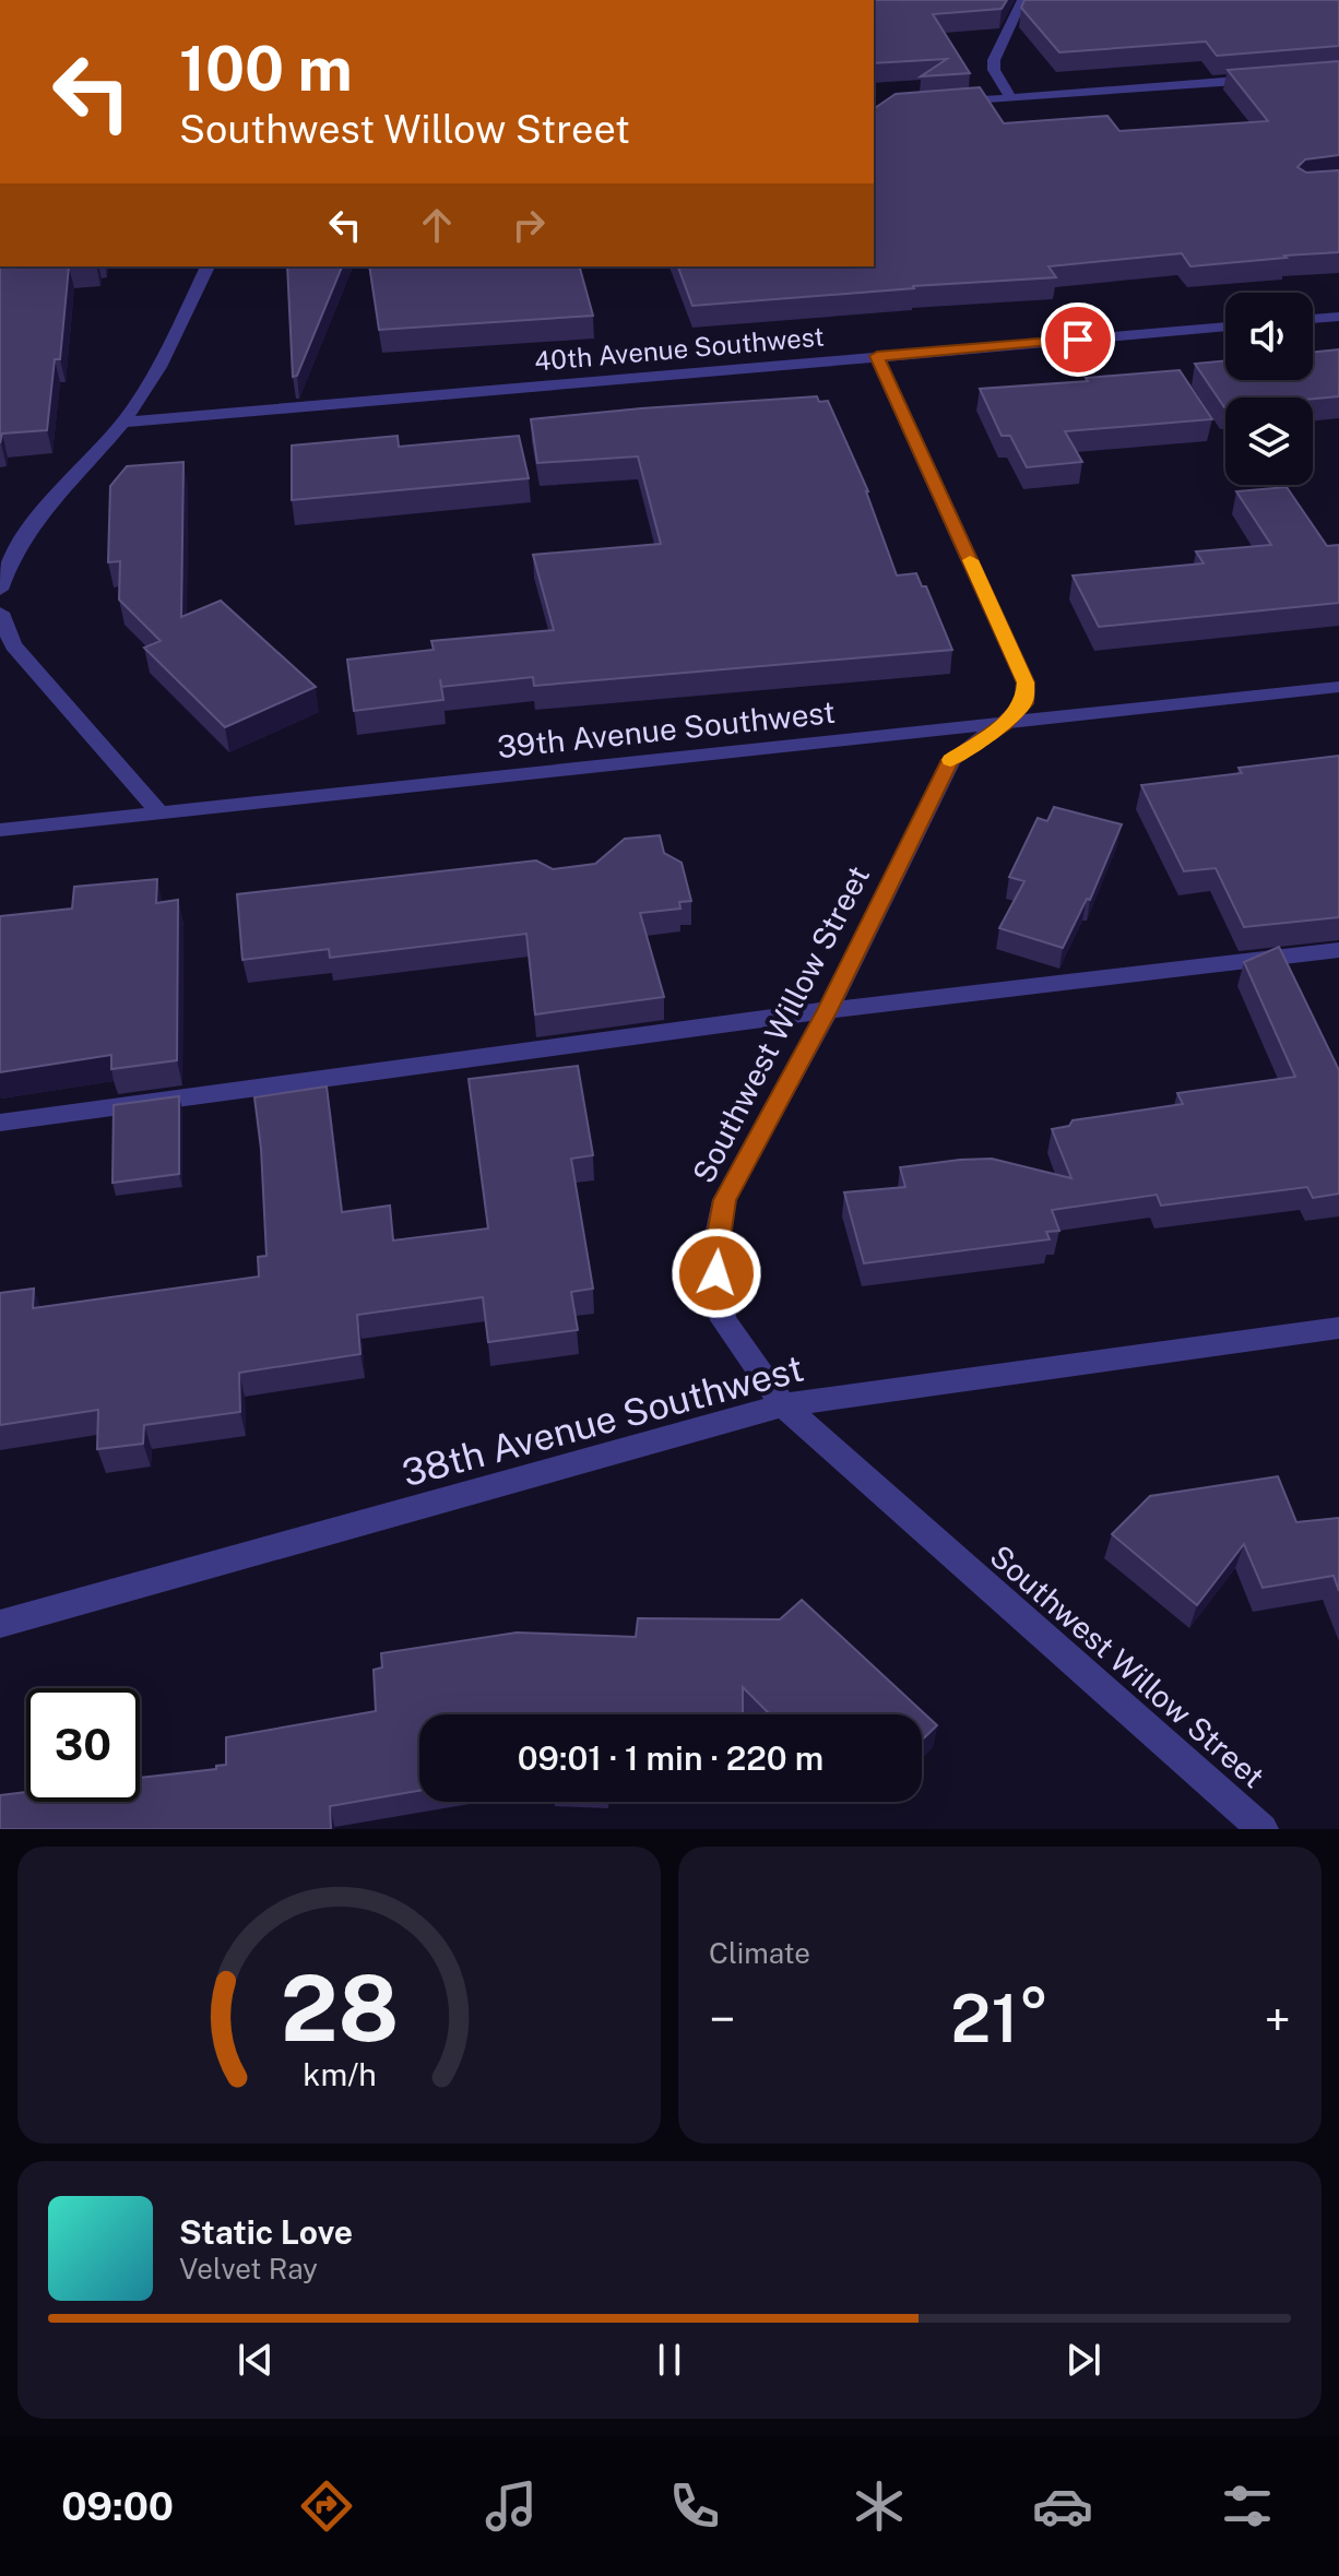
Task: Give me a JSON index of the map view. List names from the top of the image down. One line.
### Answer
{"streets":{"street":["40th Avenue Southwest","39th Avenue Southwest","Southwest Willow Street","38th Avenue Southwest"]},"crossings":[["40th Avenue Southwest","Southwest Willow Street"],["39th Avenue Southwest","Southwest Willow Street"],["Southwest Willow Street","38th Avenue Southwest"]],"page":{"turn":["100 m","Southwest Willow Street"],"limit":"30","trip":"09:01 · 1 min · 220 m","tile":"Climate","heat":["−","21°","+"],"song":["Static Love","Velvet Ray"],"tabs":"09:00","gauge":["28","km/h"]}}
